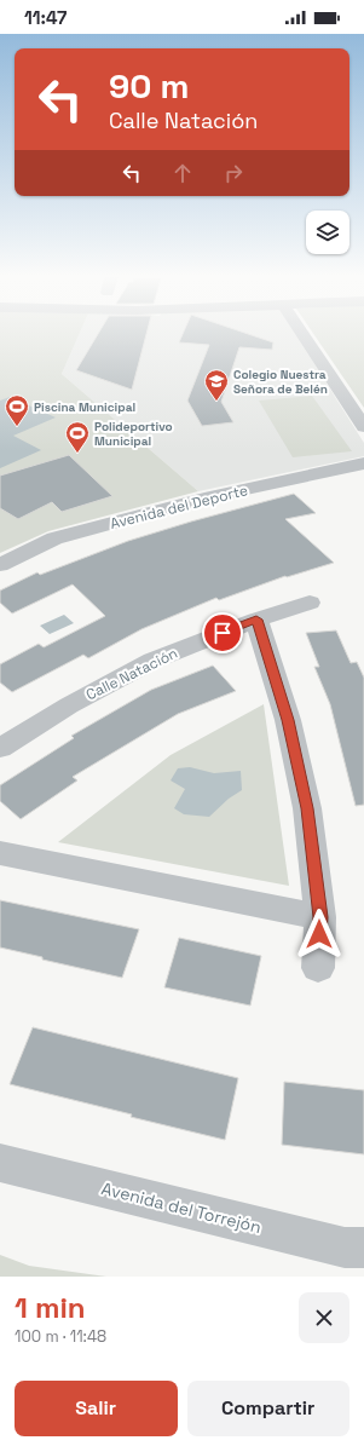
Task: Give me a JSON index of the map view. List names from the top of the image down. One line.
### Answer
{"streets":{"street":["Avenida del Deporte","Calle Natación","Avenida del Torrejón"]},"places":{"school or university":["Colegio Nuestra Señora de Belén"],"sports":["Piscina Municipal","Polideportivo Municipal"]},"page":{"status":"11:47","turn":["90 m","Calle Natación"],"heading":["1 min","100 m · 11:48"],"buttons":["Salir","Compartir"]}}
